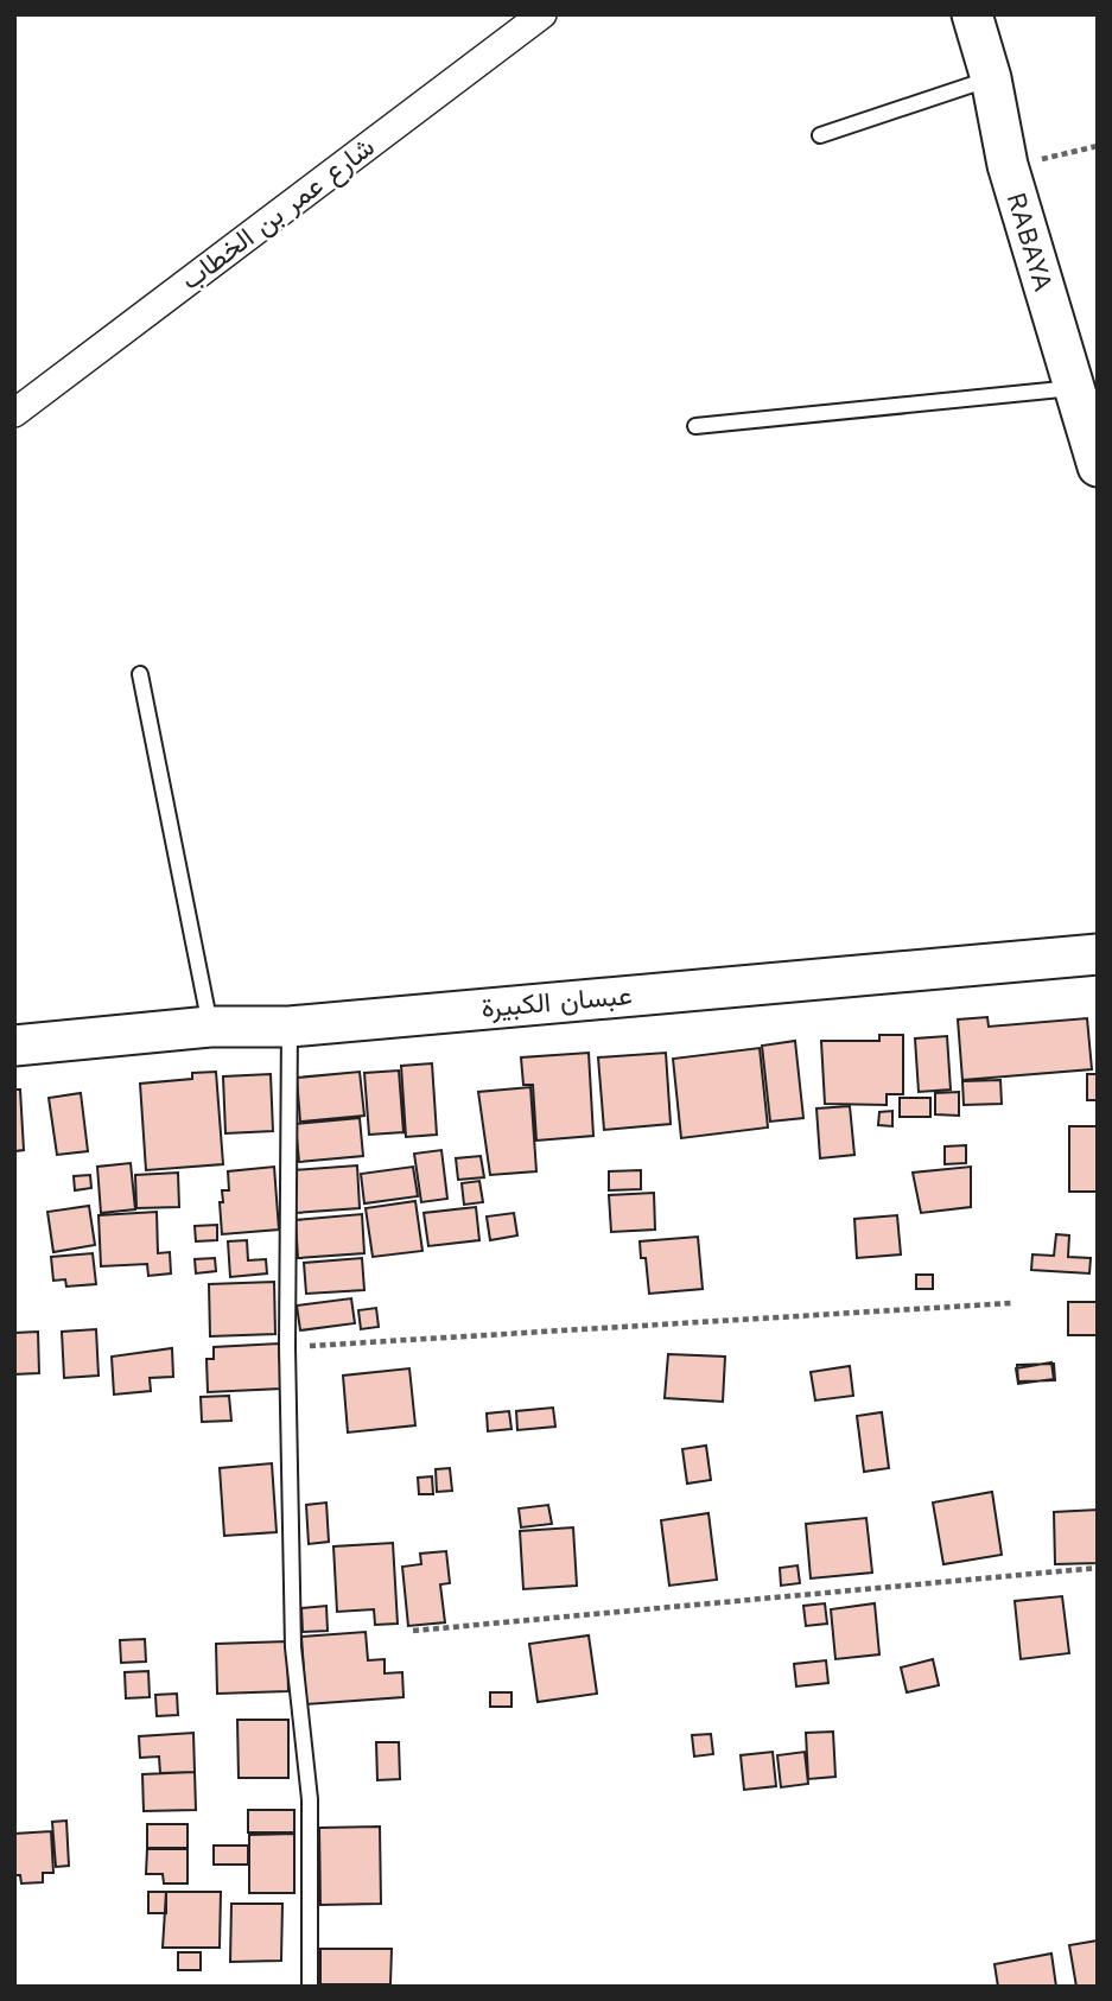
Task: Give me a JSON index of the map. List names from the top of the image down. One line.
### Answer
{"streets":{"main road":["RABAYA","عبسان الكبيرة"],"street":["شارع عمر بن الخطاب"]}}
